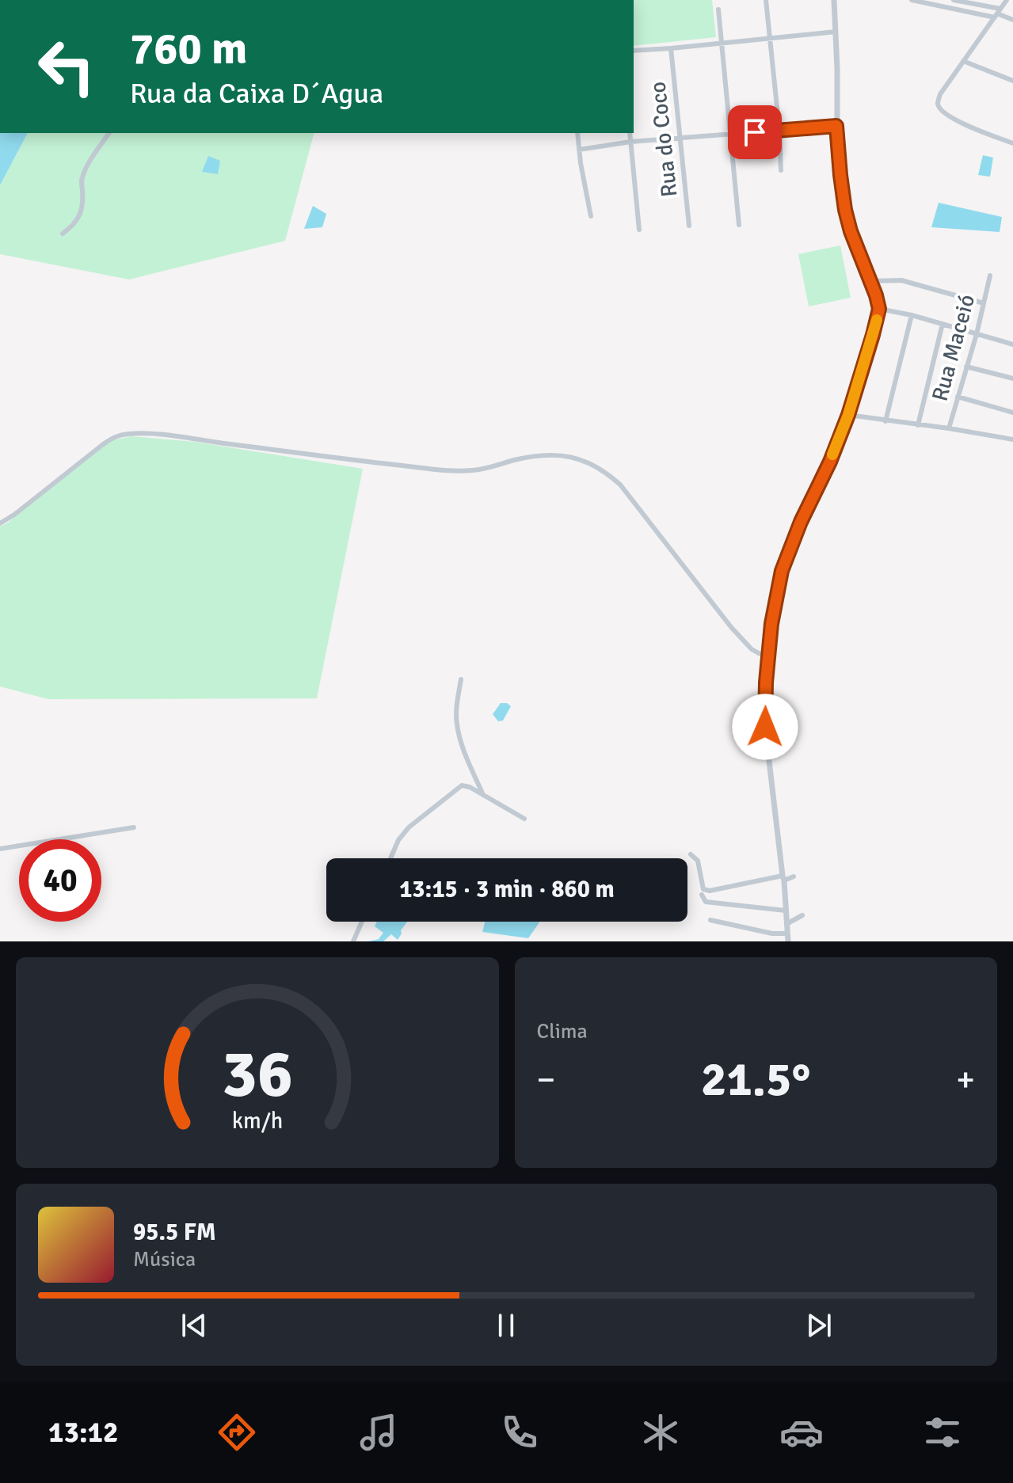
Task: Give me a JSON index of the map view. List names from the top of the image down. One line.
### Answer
{"streets":{"street":["Rua do Coco","Rua Maceió"]},"page":{"turn":["760 m","Rua da Caixa D´Agua"],"limit":"40","trip":"13:15 · 3 min · 860 m","tile":"Clima","heat":["−","21.5°","+"],"song":["95.5 FM","Música"],"tabs":"13:12","gauge":["36","km/h"]}}
